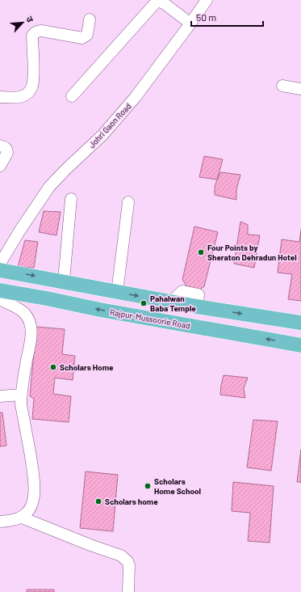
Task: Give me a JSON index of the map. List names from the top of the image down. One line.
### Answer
{"streets":{"main road":["Rajpur-Mussoorie Road"],"street":["Johri Gaon Road"]},"places":["Four Points by Sheraton Dehradun Hotel","Pahalwan Baba Temple","Scholars Home","Scholars Home School","Scholars home"],"scale_bar":"50 m","north":"top right"}
